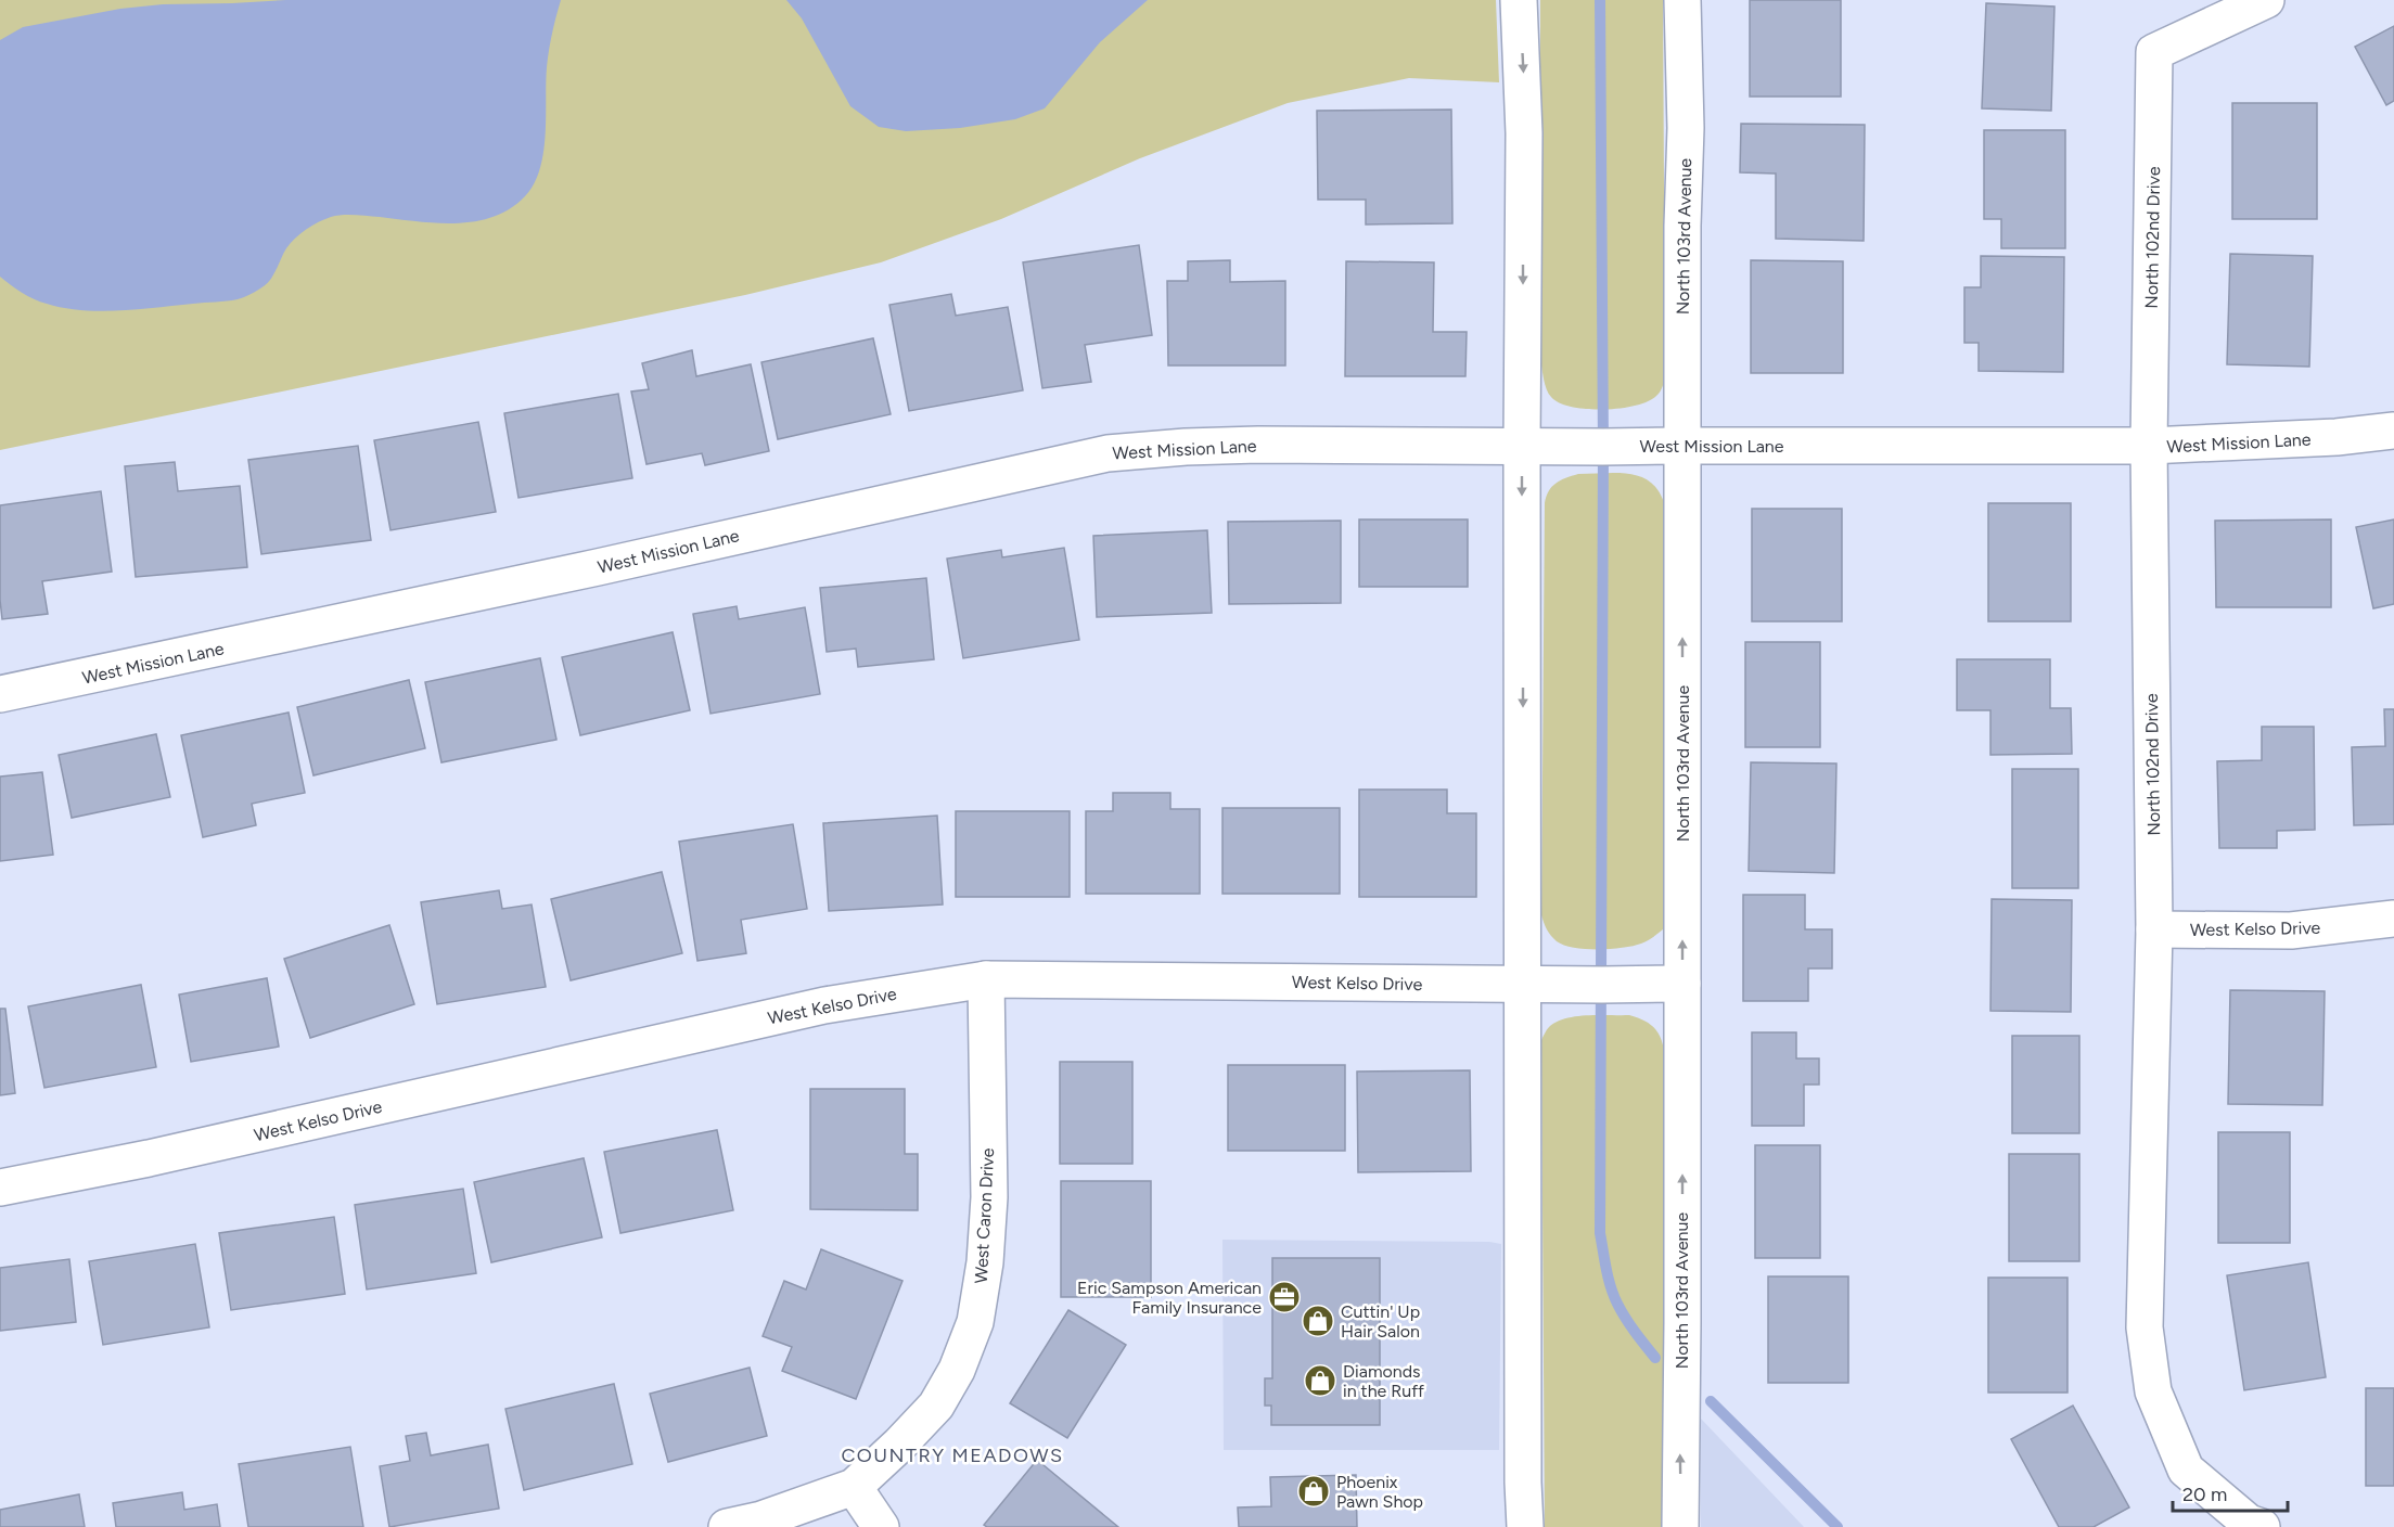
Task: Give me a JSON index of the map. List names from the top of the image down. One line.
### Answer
{"streets":{"street":["North 103rd Avenue","North 102nd Drive","West Mission Lane","West Kelso Drive","West Caron Drive"]},"crossings":[["North 103rd Avenue","West Mission Lane"],["North 103rd Avenue","West Kelso Drive"],["North 102nd Drive","West Mission Lane"],["North 102nd Drive","West Kelso Drive"],["West Kelso Drive","West Caron Drive"]],"districts":["COUNTRY MEADOWS"],"places":{"office":["Eric Sampson American Family Insurance"],"shop":["Cuttin' Up Hair Salon","Diamonds in the Ruff","Phoenix Pawn Shop"]},"scale_bar":"20 m"}
